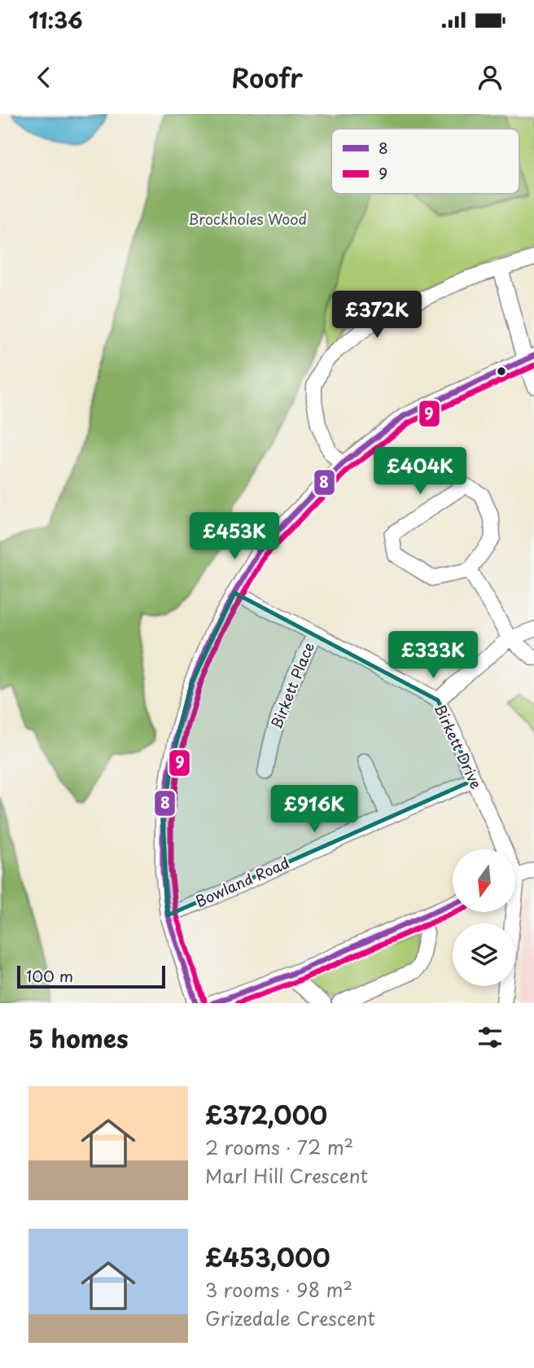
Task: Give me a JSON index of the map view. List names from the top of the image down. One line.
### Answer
{"streets":{"street":["Birkett Place","Birkett Drive","Bowland Road"]},"crossings":[["Birkett Place","Birkett Drive"],["Birkett Drive","Bowland Road"]],"parks":["Brockholes Wood"],"lines":["transit line 8","transit line 9"],"legend":["8","9"],"scale_bar":"100 m","north":"bottom","page":{"status":"11:36","header":"Roofr","price":["£372K","£404K","£453K","£333K","£916K"],"scale":"100 m","heading":"5 homes","list":[{"name":"£372,000","note":"2 rooms · 72 m² · Marl Hill Crescent"},{"name":"£453,000","note":"3 rooms · 98 m² · Grizedale Crescent"}]}}
